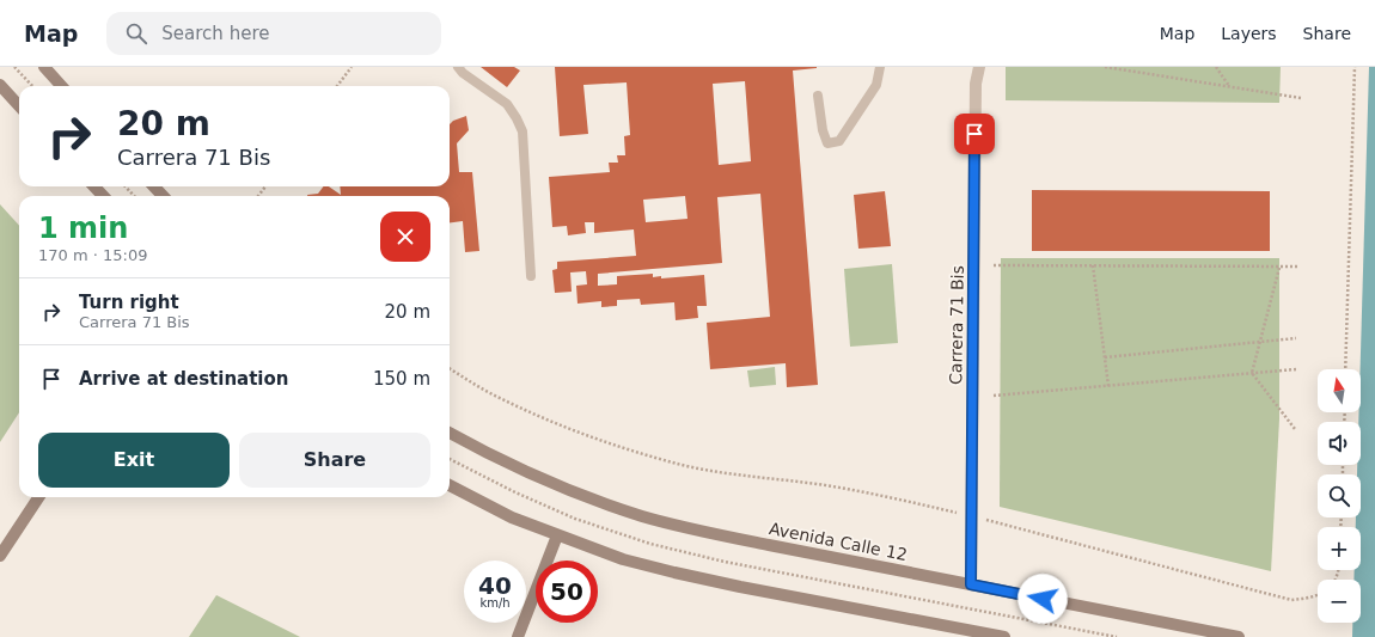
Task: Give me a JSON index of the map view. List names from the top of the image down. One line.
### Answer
{"streets":{"main road":["Avenida Calle 12"],"street":["Carrera 71 Bis"]},"crossings":[["Carrera 71 Bis","Avenida Calle 12"]],"north":"top","page":{"header":"Map","search":"Search here","nav":["Map","Layers","Share"],"turn":["20 m","Carrera 71 Bis"],"heading":["1 min","170 m · 15:09"],"list":[{"name":"Turn right","note":"Carrera 71 Bis","value":"20 m"},{"name":"Arrive at destination","value":"150 m"}],"map_buttons":["+","−"],"buttons":["Exit","Share"],"speed":"40 km/h","limit":"50"}}
